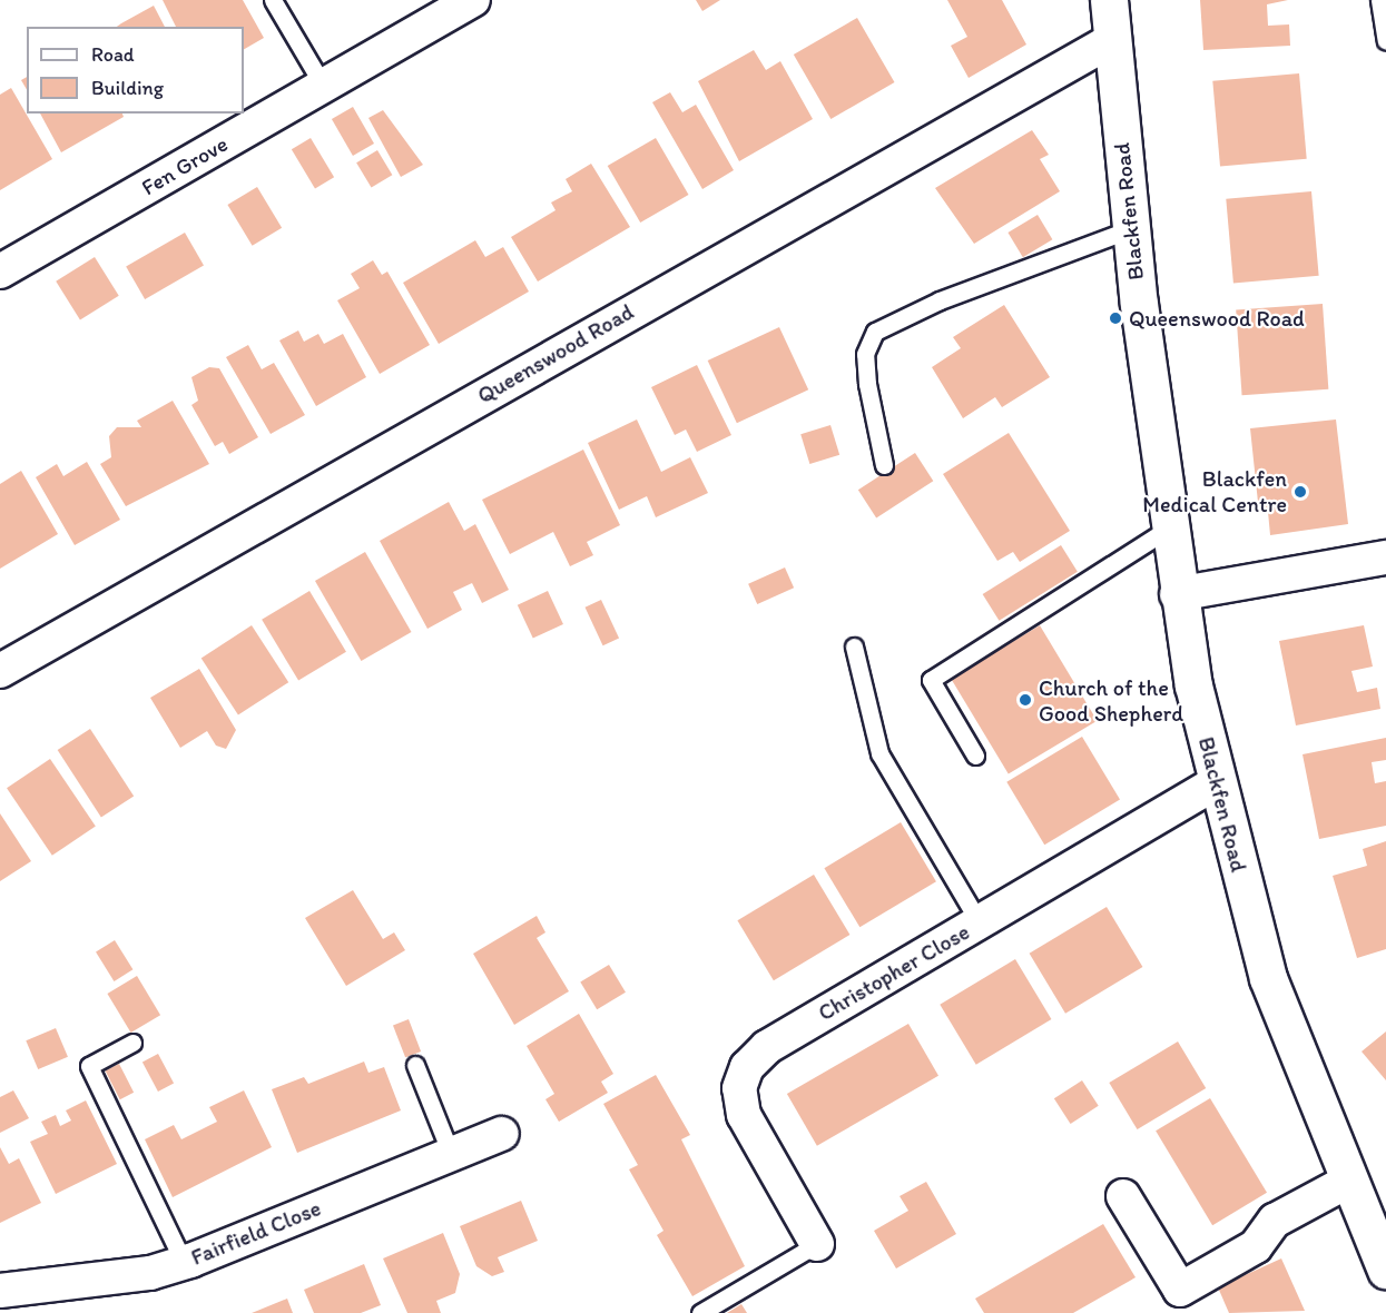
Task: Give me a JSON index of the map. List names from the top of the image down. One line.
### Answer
{"streets":{"main road":["Blackfen Road"],"street":["Fen Grove","Queenswood Road","Christopher Close","Fairfield Close"]},"crossings":[["Blackfen Road","Queenswood Road"],["Blackfen Road","Christopher Close"]],"places":["Queenswood Road","Blackfen Medical Centre","Church of the Good Shepherd"],"legend":["Road","Building"]}
